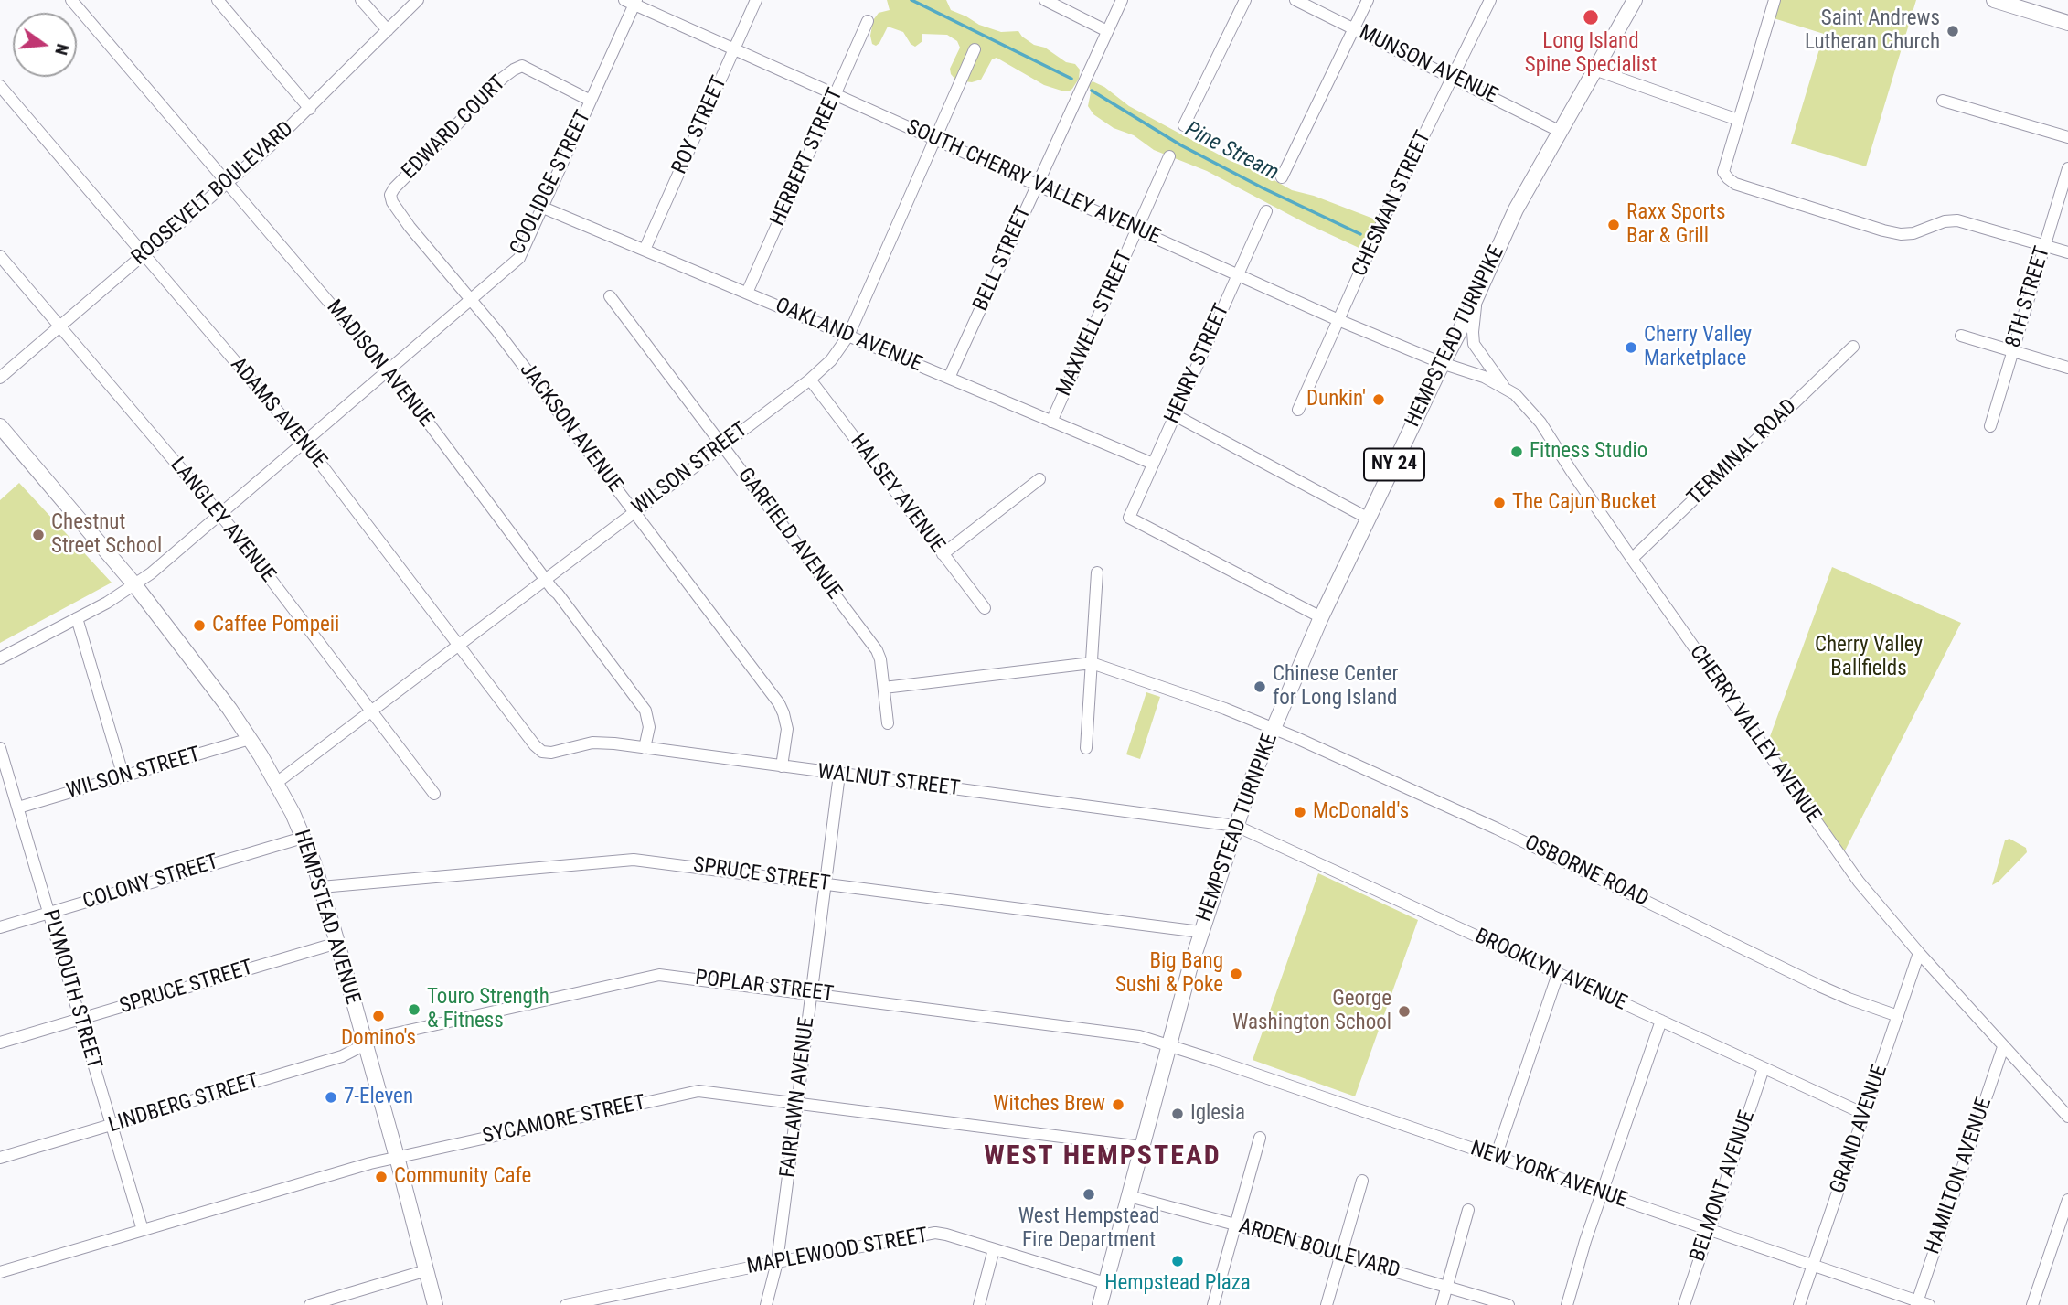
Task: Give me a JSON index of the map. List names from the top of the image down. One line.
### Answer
{"streets":{"main road":["HEMPSTEAD TURNPIKE","NY 24","HEMPSTEAD AVENUE"],"street":["MUNSON AVENUE","ROY STREET","EDWARD COURT","HERBERT STREET","COOLIDGE STREET","SOUTH CHERRY VALLEY AVENUE","ROOSEVELT BOULEVARD","CHESMAN STREET","BELL STREET","8TH STREET","MAXWELL STREET","OAKLAND AVENUE","MADISON AVENUE","HENRY STREET","ADAMS AVENUE","JACKSON AVENUE","TERMINAL ROAD","WILSON STREET","HALSEY AVENUE","LANGLEY AVENUE","GARFIELD AVENUE","CHERRY VALLEY AVENUE","WALNUT STREET","OSBORNE ROAD","SPRUCE STREET","COLONY STREET","BROOKLYN AVENUE","POPLAR STREET","PLYMOUTH STREET","FAIRLAWN AVENUE","LINDBERG STREET","SYCAMORE STREET","GRAND AVENUE","NEW YORK AVENUE","HAMILTON AVENUE","BELMONT AVENUE","ARDEN BOULEVARD","MAPLEWOOD STREET"]},"crossings":[["MUNSON AVENUE","CHESMAN STREET"],["MUNSON AVENUE","HEMPSTEAD TURNPIKE"],["ROY STREET","SOUTH CHERRY VALLEY AVENUE"],["ROY STREET","OAKLAND AVENUE"],["EDWARD COURT","COOLIDGE STREET"],["EDWARD COURT","JACKSON AVENUE"],["HERBERT STREET","SOUTH CHERRY VALLEY AVENUE"],["HERBERT STREET","OAKLAND AVENUE"],["COOLIDGE STREET","SOUTH CHERRY VALLEY AVENUE"],["COOLIDGE STREET","OAKLAND AVENUE"],["COOLIDGE STREET","MADISON AVENUE"],["COOLIDGE STREET","ADAMS AVENUE"],["COOLIDGE STREET","JACKSON AVENUE"],["COOLIDGE STREET","LANGLEY AVENUE"],["COOLIDGE STREET","HEMPSTEAD AVENUE"],["SOUTH CHERRY VALLEY AVENUE","CHESMAN STREET"],["SOUTH CHERRY VALLEY AVENUE","BELL STREET"],["SOUTH CHERRY VALLEY AVENUE","MAXWELL STREET"],["SOUTH CHERRY VALLEY AVENUE","HEMPSTEAD TURNPIKE"],["SOUTH CHERRY VALLEY AVENUE","HENRY STREET"],["SOUTH CHERRY VALLEY AVENUE","WILSON STREET"],["SOUTH CHERRY VALLEY AVENUE","CHERRY VALLEY AVENUE"],["ROOSEVELT BOULEVARD","MADISON AVENUE"],["ROOSEVELT BOULEVARD","ADAMS AVENUE"],["ROOSEVELT BOULEVARD","LANGLEY AVENUE"],["BELL STREET","OAKLAND AVENUE"],["MAXWELL STREET","OAKLAND AVENUE"],["OAKLAND AVENUE","HENRY STREET"],["OAKLAND AVENUE","WILSON STREET"],["HEMPSTEAD TURNPIKE","HENRY STREET"],["HEMPSTEAD TURNPIKE","CHERRY VALLEY AVENUE"],["HEMPSTEAD TURNPIKE","WALNUT STREET"],["HEMPSTEAD TURNPIKE","OSBORNE ROAD"],["HEMPSTEAD TURNPIKE","SPRUCE STREET"],["HEMPSTEAD TURNPIKE","BROOKLYN AVENUE"],["HEMPSTEAD TURNPIKE","POPLAR STREET"],["HEMPSTEAD TURNPIKE","SYCAMORE STREET"],["HEMPSTEAD TURNPIKE","NEW YORK AVENUE"],["HEMPSTEAD TURNPIKE","ARDEN BOULEVARD"],["HEMPSTEAD TURNPIKE","MAPLEWOOD STREET"],["MADISON AVENUE","WILSON STREET"],["MADISON AVENUE","WALNUT STREET"],["ADAMS AVENUE","WILSON STREET"],["ADAMS AVENUE","WALNUT STREET"],["JACKSON AVENUE","WILSON STREET"],["JACKSON AVENUE","WALNUT STREET"],["TERMINAL ROAD","CHERRY VALLEY AVENUE"],["WILSON STREET","HALSEY AVENUE"],["WILSON STREET","LANGLEY AVENUE"],["WILSON STREET","GARFIELD AVENUE"],["WILSON STREET","HEMPSTEAD AVENUE"],["WILSON STREET","PLYMOUTH STREET"],["CHERRY VALLEY AVENUE","GRAND AVENUE"],["CHERRY VALLEY AVENUE","HAMILTON AVENUE"],["WALNUT STREET","BROOKLYN AVENUE"],["WALNUT STREET","FAIRLAWN AVENUE"],["OSBORNE ROAD","GRAND AVENUE"],["SPRUCE STREET","HEMPSTEAD AVENUE"],["SPRUCE STREET","PLYMOUTH STREET"],["SPRUCE STREET","FAIRLAWN AVENUE"],["COLONY STREET","HEMPSTEAD AVENUE"],["COLONY STREET","PLYMOUTH STREET"],["HEMPSTEAD AVENUE","POPLAR STREET"],["HEMPSTEAD AVENUE","LINDBERG STREET"],["HEMPSTEAD AVENUE","SYCAMORE STREET"],["BROOKLYN AVENUE","GRAND AVENUE"],["BROOKLYN AVENUE","BELMONT AVENUE"],["POPLAR STREET","FAIRLAWN AVENUE"],["POPLAR STREET","LINDBERG STREET"],["POPLAR STREET","NEW YORK AVENUE"],["PLYMOUTH STREET","LINDBERG STREET"],["PLYMOUTH STREET","SYCAMORE STREET"],["FAIRLAWN AVENUE","SYCAMORE STREET"],["FAIRLAWN AVENUE","MAPLEWOOD STREET"],["GRAND AVENUE","NEW YORK AVENUE"],["NEW YORK AVENUE","HAMILTON AVENUE"],["NEW YORK AVENUE","BELMONT AVENUE"]],"districts":["WEST HEMPSTEAD"],"water":["Pine Stream"],"parks":["Cherry Valley Ballfields"],"places":["Long Island Spine Specialist","Saint Andrews Lutheran Church","Raxx Sports Bar & Grill","Cherry Valley Marketplace","Dunkin'","Fitness Studio","The Cajun Bucket","Chestnut Street School","Caffee Pompeii","Chinese Center for Long Island","McDonald's","Big Bang Sushi & Poke","Touro Strength & Fitness","George Washington School","Domino's","7-Eleven","Witches Brew","Iglesia","Community Cafe","West Hempstead Fire Department","Hempstead Plaza"],"north":"right"}
